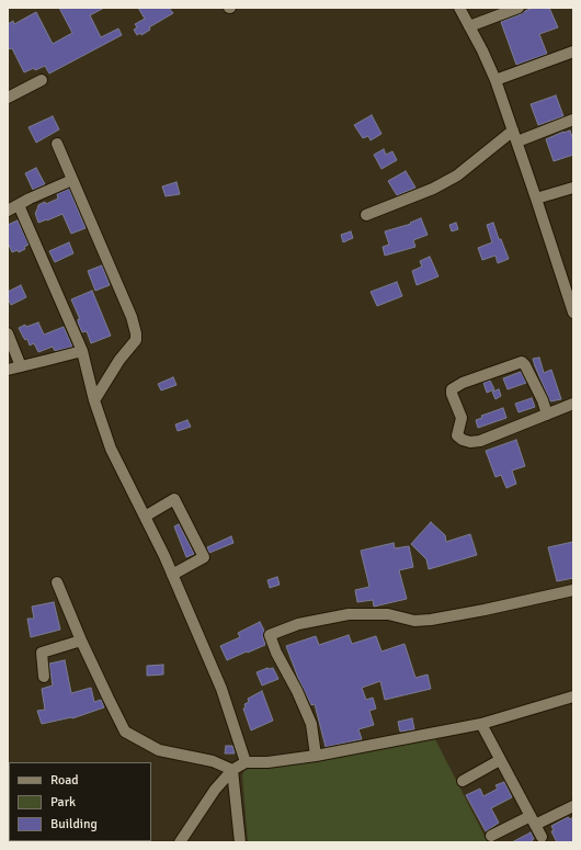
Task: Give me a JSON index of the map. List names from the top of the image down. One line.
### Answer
{"legend":["Road","Park","Building"]}
